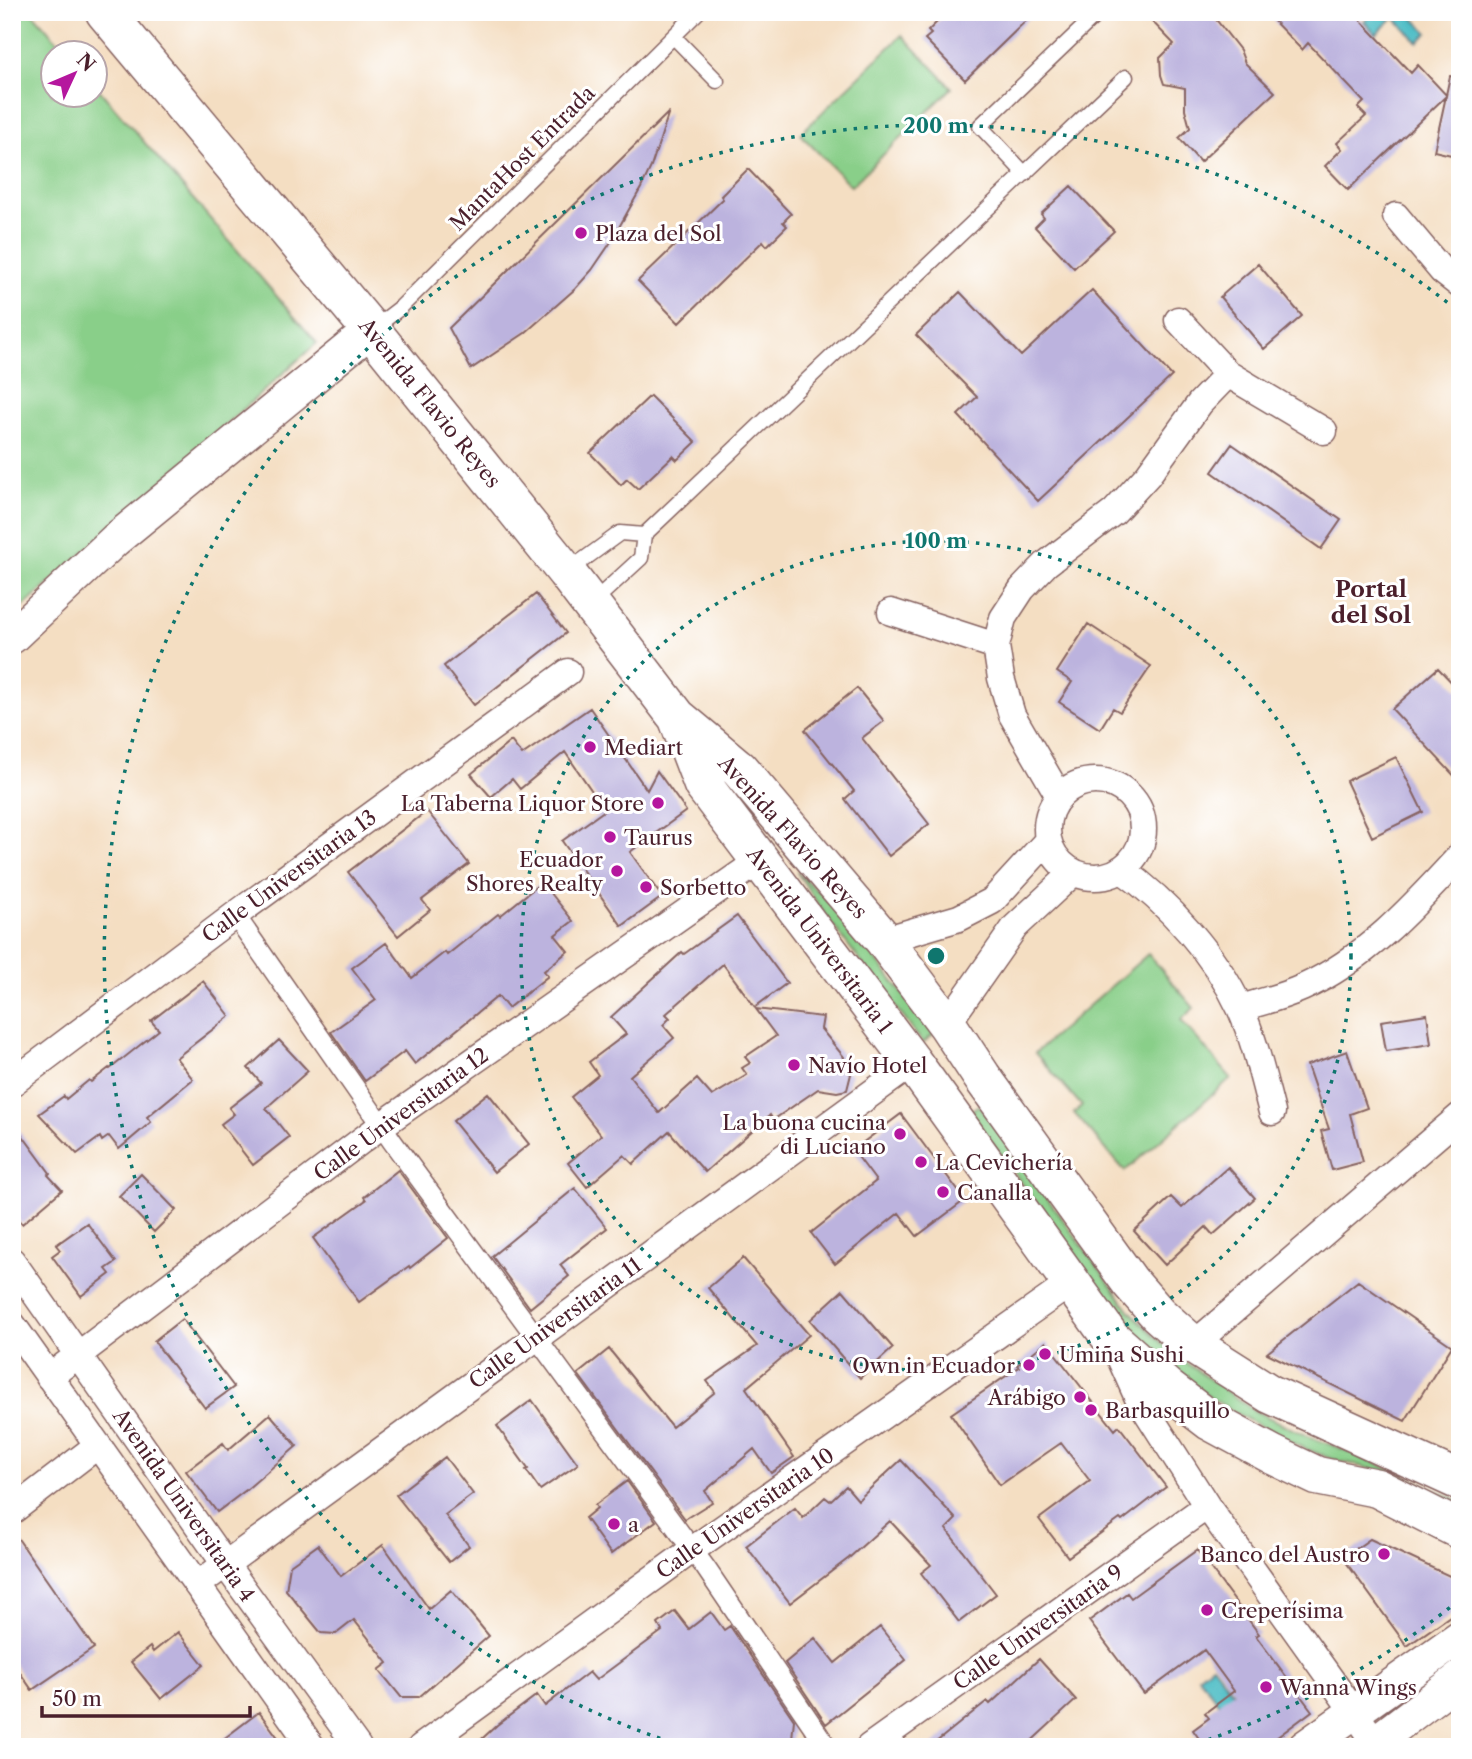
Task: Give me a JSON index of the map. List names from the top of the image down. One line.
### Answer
{"streets":{"main road":["Avenida Flavio Reyes","Avenida Universitaria 1"],"street":["Calle Universitaria 13","Calle Universitaria 12","Calle Universitaria 11","Avenida Universitaria 4","Calle Universitaria 10","Calle Universitaria 9"],"lane":["MantaHost Entrada"]},"crossings":[["MantaHost Entrada","Avenida Flavio Reyes"],["Avenida Flavio Reyes","Avenida Universitaria 1"],["Avenida Universitaria 1","Calle Universitaria 12"],["Avenida Universitaria 1","Calle Universitaria 11"],["Avenida Universitaria 1","Calle Universitaria 10"],["Calle Universitaria 12","Avenida Universitaria 4"],["Calle Universitaria 11","Avenida Universitaria 4"]],"districts":["Portal del Sol"],"places":["Plaza del Sol","Mediart","La Taberna Liquor Store","Taurus","Ecuador Shores Realty","Sorbetto","Navío Hotel","La buona cucina di Luciano","La Cevichería","Canalla","Umiña Sushi","Own in Ecuador","Arábigo","Barbasquillo","a","Banco del Austro","Creperísima","Wanna Wings"],"scale_bar":"50 m","north":"top right","rings":["200 m","100 m"]}
